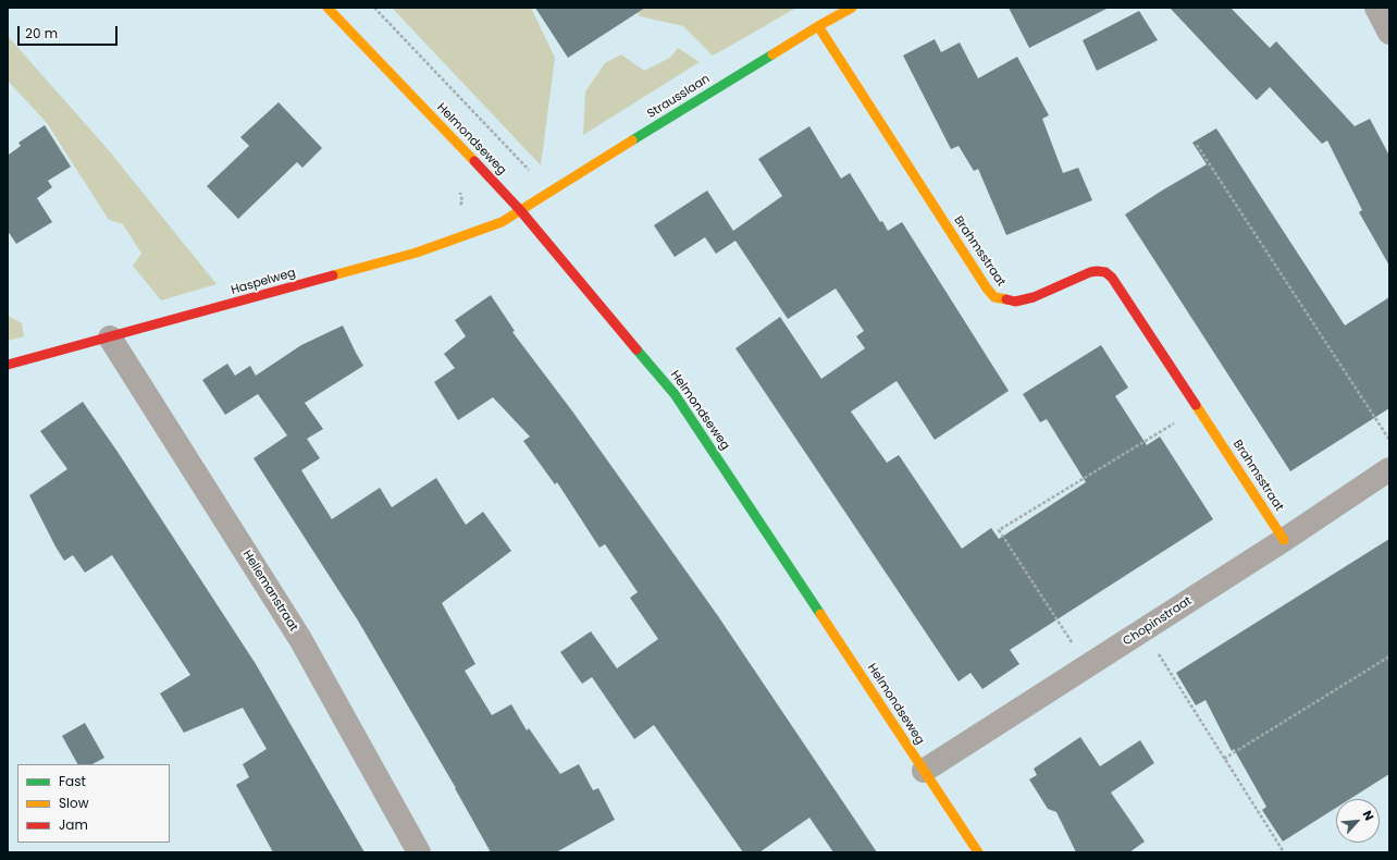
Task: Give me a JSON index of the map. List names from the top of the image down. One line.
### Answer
{"streets":{"street":["Strausslaan","Helmondseweg","Brahmsstraat","Haspelweg","Hellemanstraat","Chopinstraat"]},"crossings":[["Strausslaan","Helmondseweg"],["Strausslaan","Brahmsstraat"],["Strausslaan","Haspelweg"],["Helmondseweg","Haspelweg"],["Helmondseweg","Chopinstraat"],["Brahmsstraat","Chopinstraat"],["Haspelweg","Hellemanstraat"]],"legend":["Fast","Slow","Jam"],"scale_bar":"20 m","north":"top right"}
